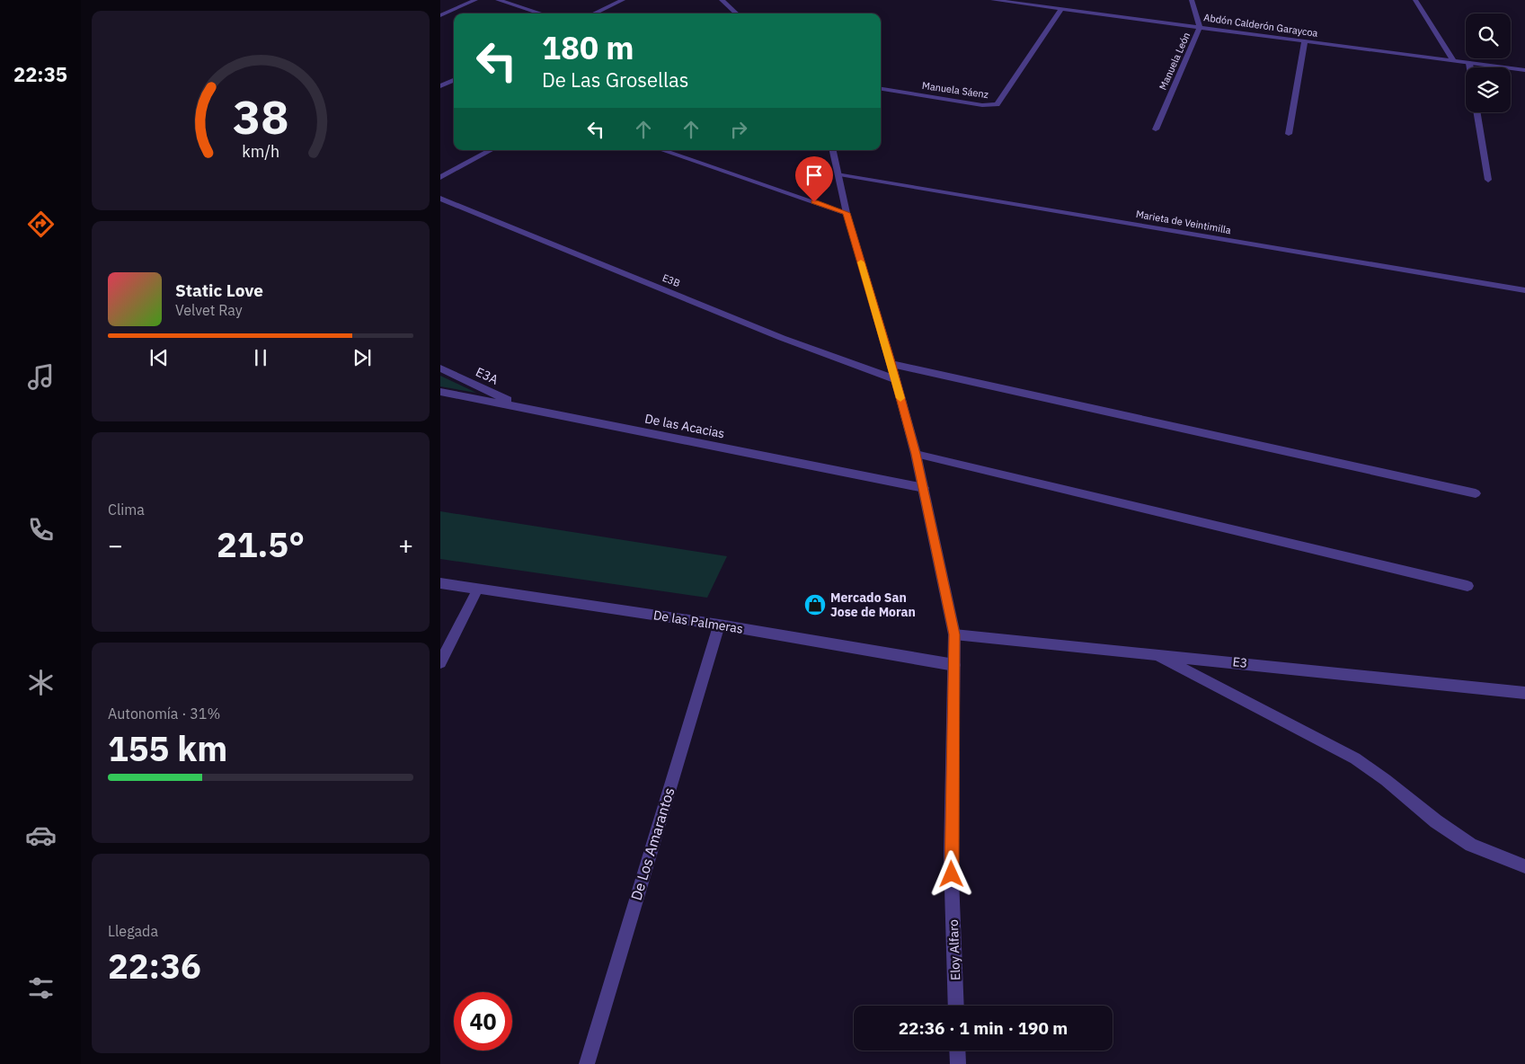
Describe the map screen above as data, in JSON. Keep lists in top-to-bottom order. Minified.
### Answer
{"streets":{"street":["Abdón Calderón Garaycoa","Manuela León","Manuela Sáenz","Marieta de Veintimilla","E3B","E3A","De las Acacias","De las Palmeras","E3","De Los Amarantos","Eloy Alfaro"]},"crossings":[["Abdón Calderón Garaycoa","Manuela León"],["Abdón Calderón Garaycoa","Manuela Sáenz"],["Marieta de Veintimilla","Eloy Alfaro"],["E3B","Eloy Alfaro"],["E3A","De las Acacias"],["De las Acacias","Eloy Alfaro"],["De las Palmeras","De Los Amarantos"],["De las Palmeras","Eloy Alfaro"],["E3","Eloy Alfaro"]],"places":{"shop":["Mercado San Jose de Moran"]},"page":{"tabs":"22:35","turn":["180 m","De Las Grosellas"],"song":["Static Love","Velvet Ray"],"tile":["Clima",["Autonomía · 31%","155 km"],["Llegada","22:36"]],"heat":["−","21.5°","+"],"limit":"40","trip":"22:36 · 1 min · 190 m","gauge":["38","km/h"]}}
